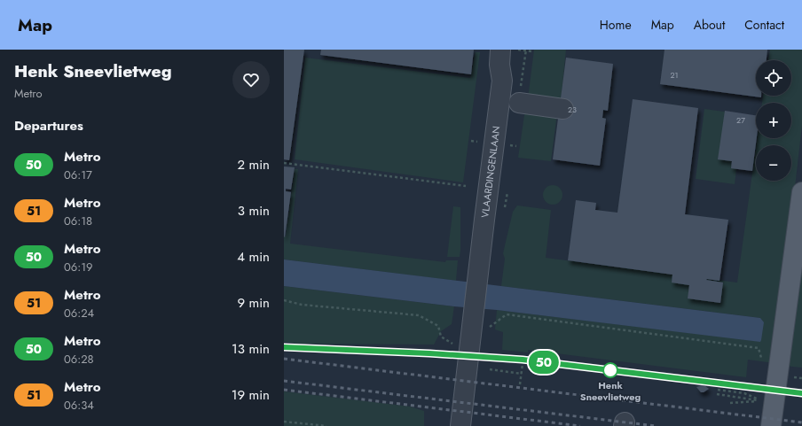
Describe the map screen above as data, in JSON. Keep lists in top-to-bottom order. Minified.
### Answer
{"streets":{"street":["VLAARDINGENLAAN"]},"places":["Henk Sneevlietweg"],"lines":["metro line 50"],"house_numbers":["21","23","27"],"page":{"header":"Map","nav":["Home","Map","About","Contact"],"heading":[["Henk Sneevlietweg","Metro"],"Departures"],"on_map":"50","map_buttons":["+","−"],"list":[{"mark":"50","name":"Metro","note":"06:17","value":"2 min"},{"mark":"51","name":"Metro","note":"06:18","value":"3 min"},{"mark":"50","name":"Metro","note":"06:19","value":"4 min"},{"mark":"51","name":"Metro","note":"06:24","value":"9 min"},{"mark":"50","name":"Metro","note":"06:28","value":"13 min"},{"mark":"51","name":"Metro","note":"06:34","value":"19 min"}]}}
